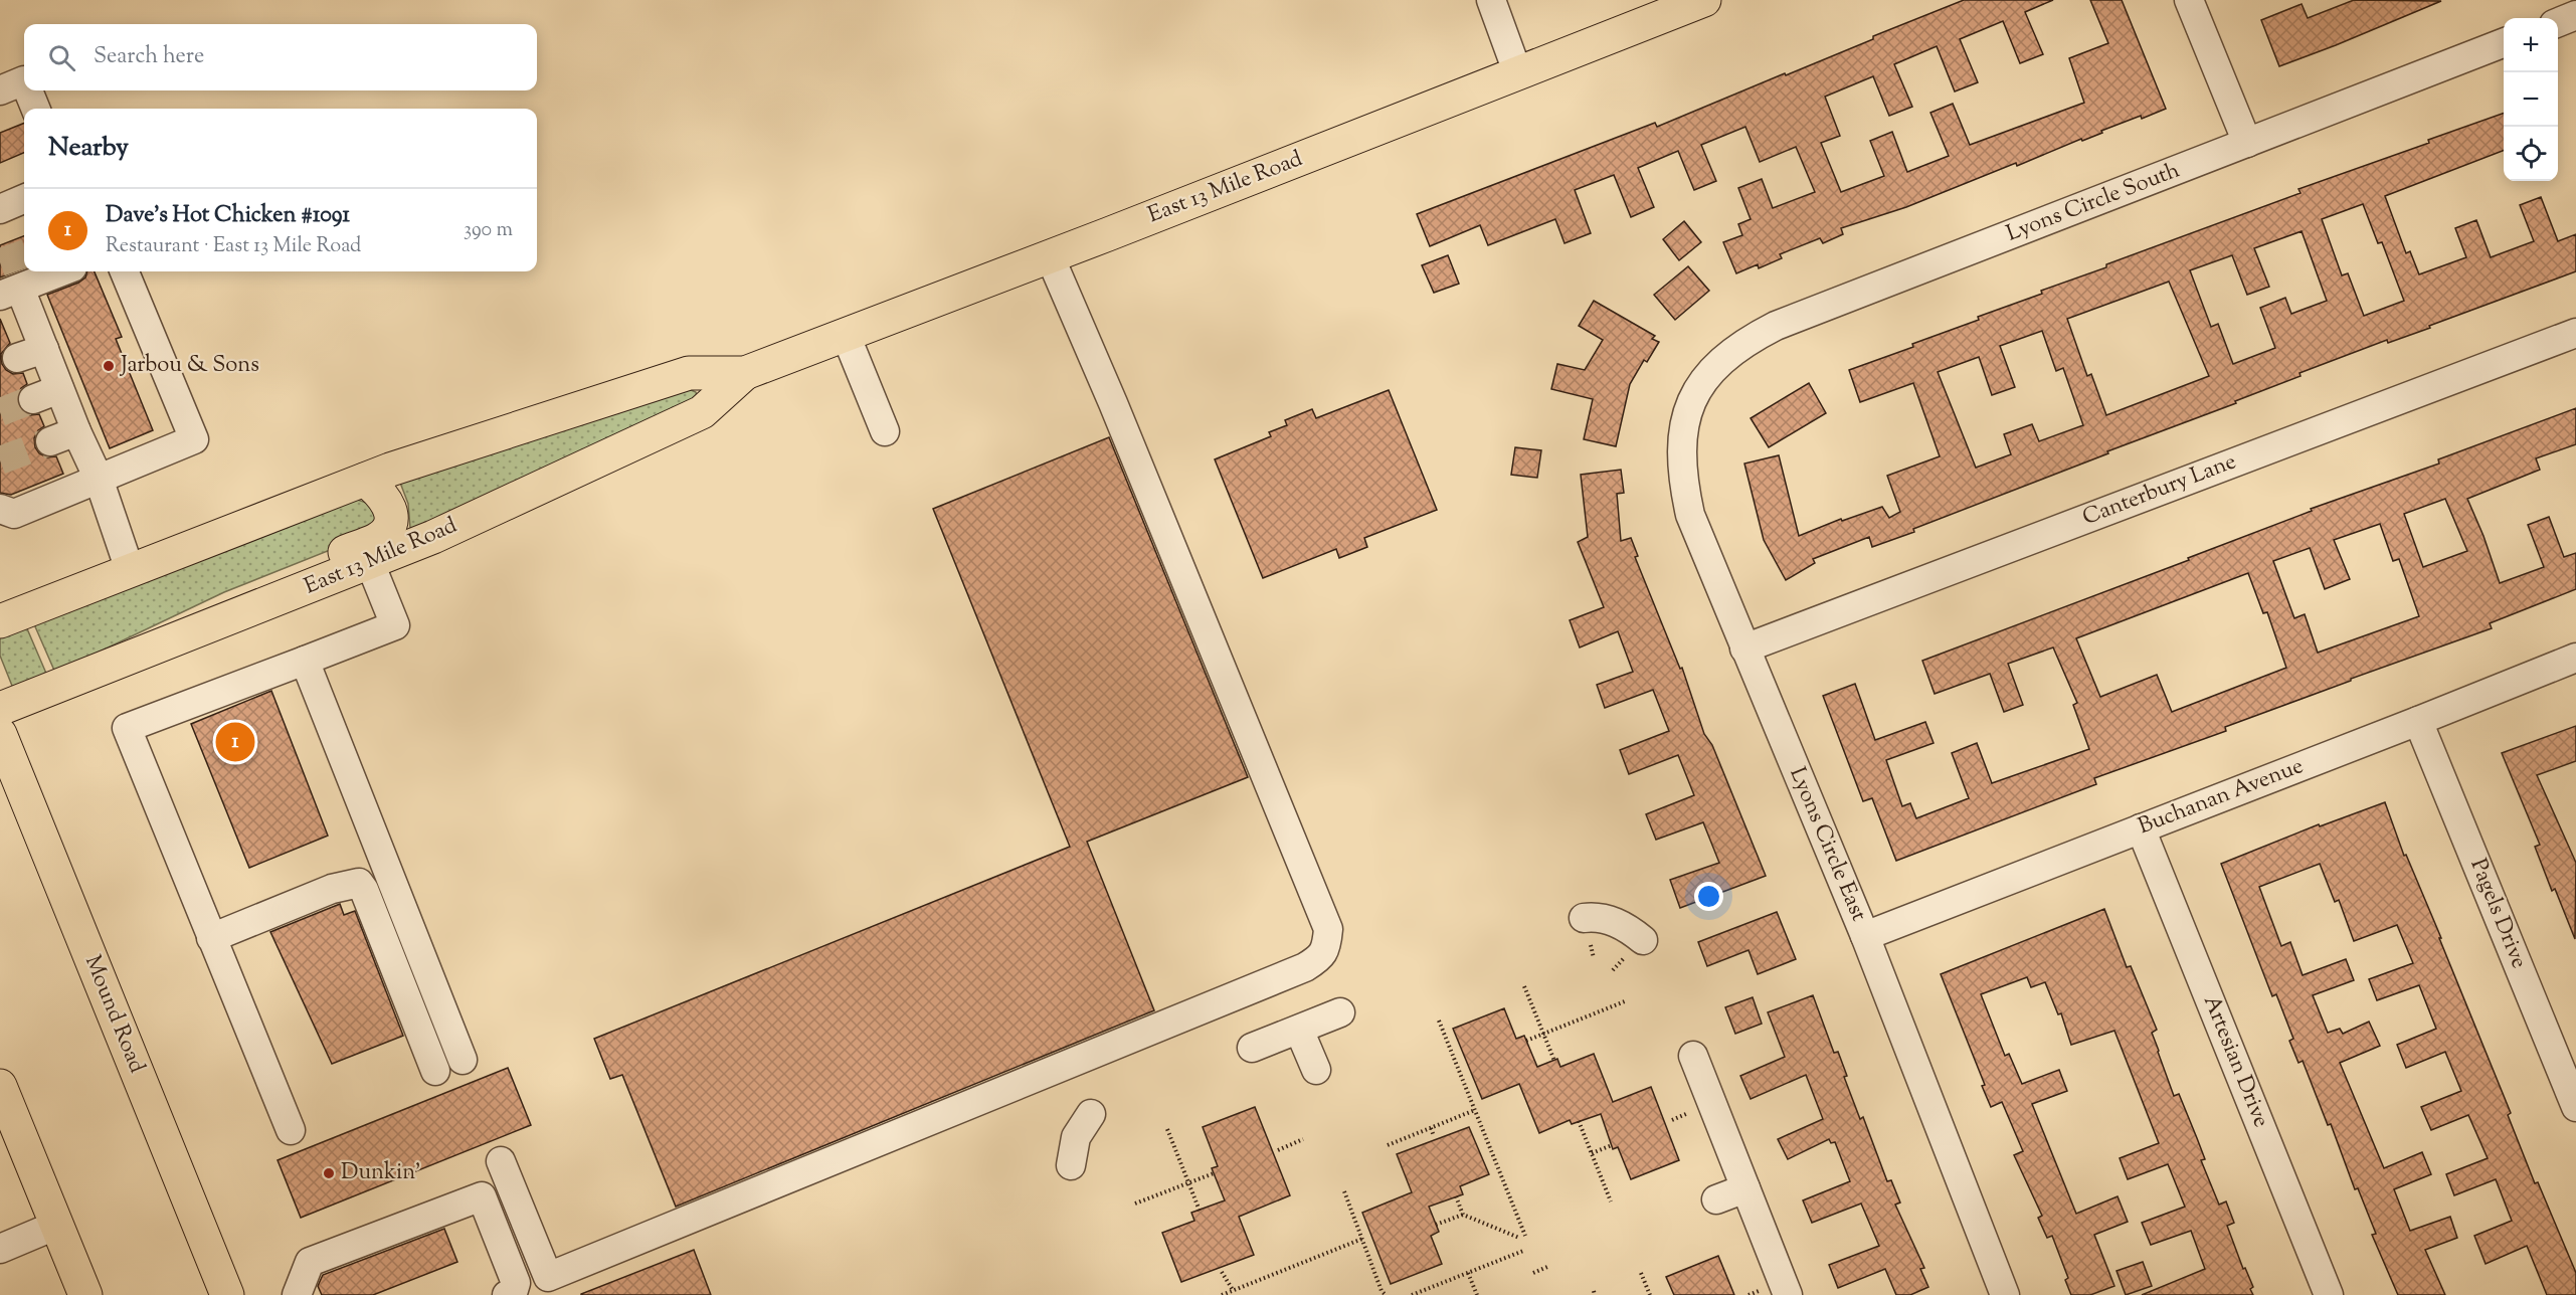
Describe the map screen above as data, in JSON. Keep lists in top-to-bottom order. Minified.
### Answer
{"streets":{"main road":["East 13 Mile Road","Mound Road"],"street":["Lyons Circle South","Canterbury Lane","Buchanan Avenue","Lyons Circle East","Pagels Drive","Artesian Drive"]},"crossings":[["Lyons Circle South","Lyons Circle East"],["Canterbury Lane","Lyons Circle East"],["Buchanan Avenue","Lyons Circle East"],["Buchanan Avenue","Pagels Drive"],["Buchanan Avenue","Artesian Drive"]],"places":["Jarbou & Sons","Dunkin'"],"page":{"map_buttons":["+","−"],"search":"Search here","heading":"Nearby","list":[{"mark":"1","name":"Dave's Hot Chicken #1091","note":"Restaurant · East 13 Mile Road","value":"390 m"}],"pins":"1"}}
